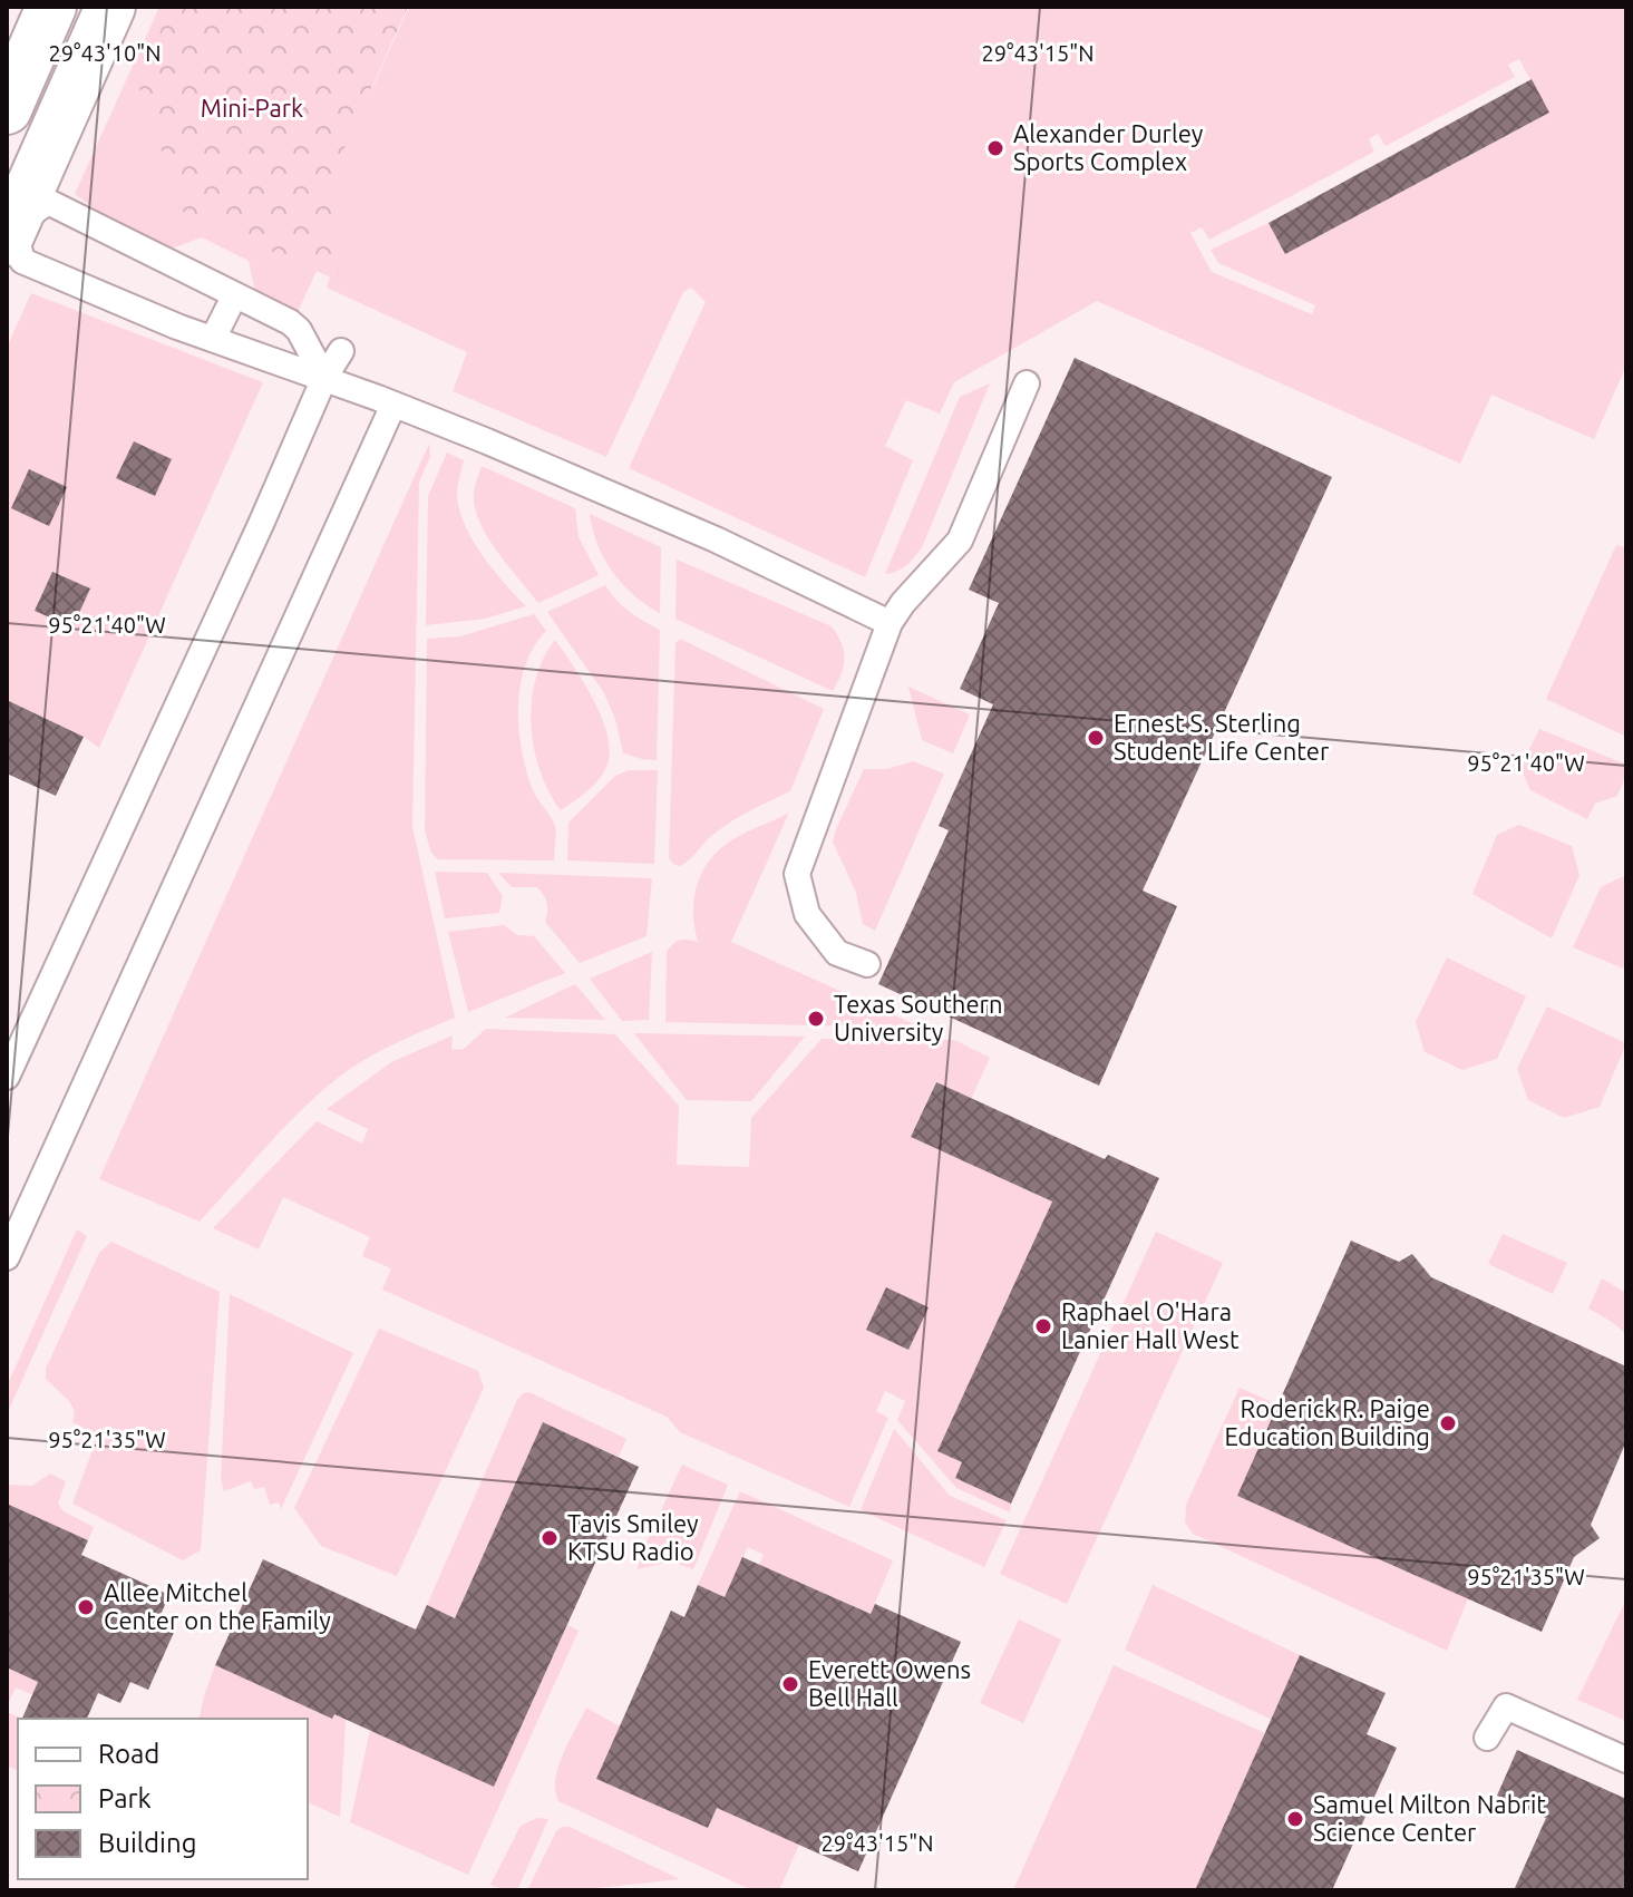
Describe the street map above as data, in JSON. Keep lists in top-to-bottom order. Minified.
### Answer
{"parks":["Mini-Park"],"places":["Alexander Durley Sports Complex","Ernest S. Sterling Student Life Center","Texas Southern University","Raphael O'Hara Lanier Hall West","Roderick R. Paige Education Building","Tavis Smiley KTSU Radio","Allee Mitchel Center on the Family","Everett Owens Bell Hall","Samuel Milton Nabrit Science Center"],"legend":["Road","Park","Building"],"coordinates":["29°43'10\"N","29°43'15\"N","95°21'40\"W","95°21'35\"W"]}
